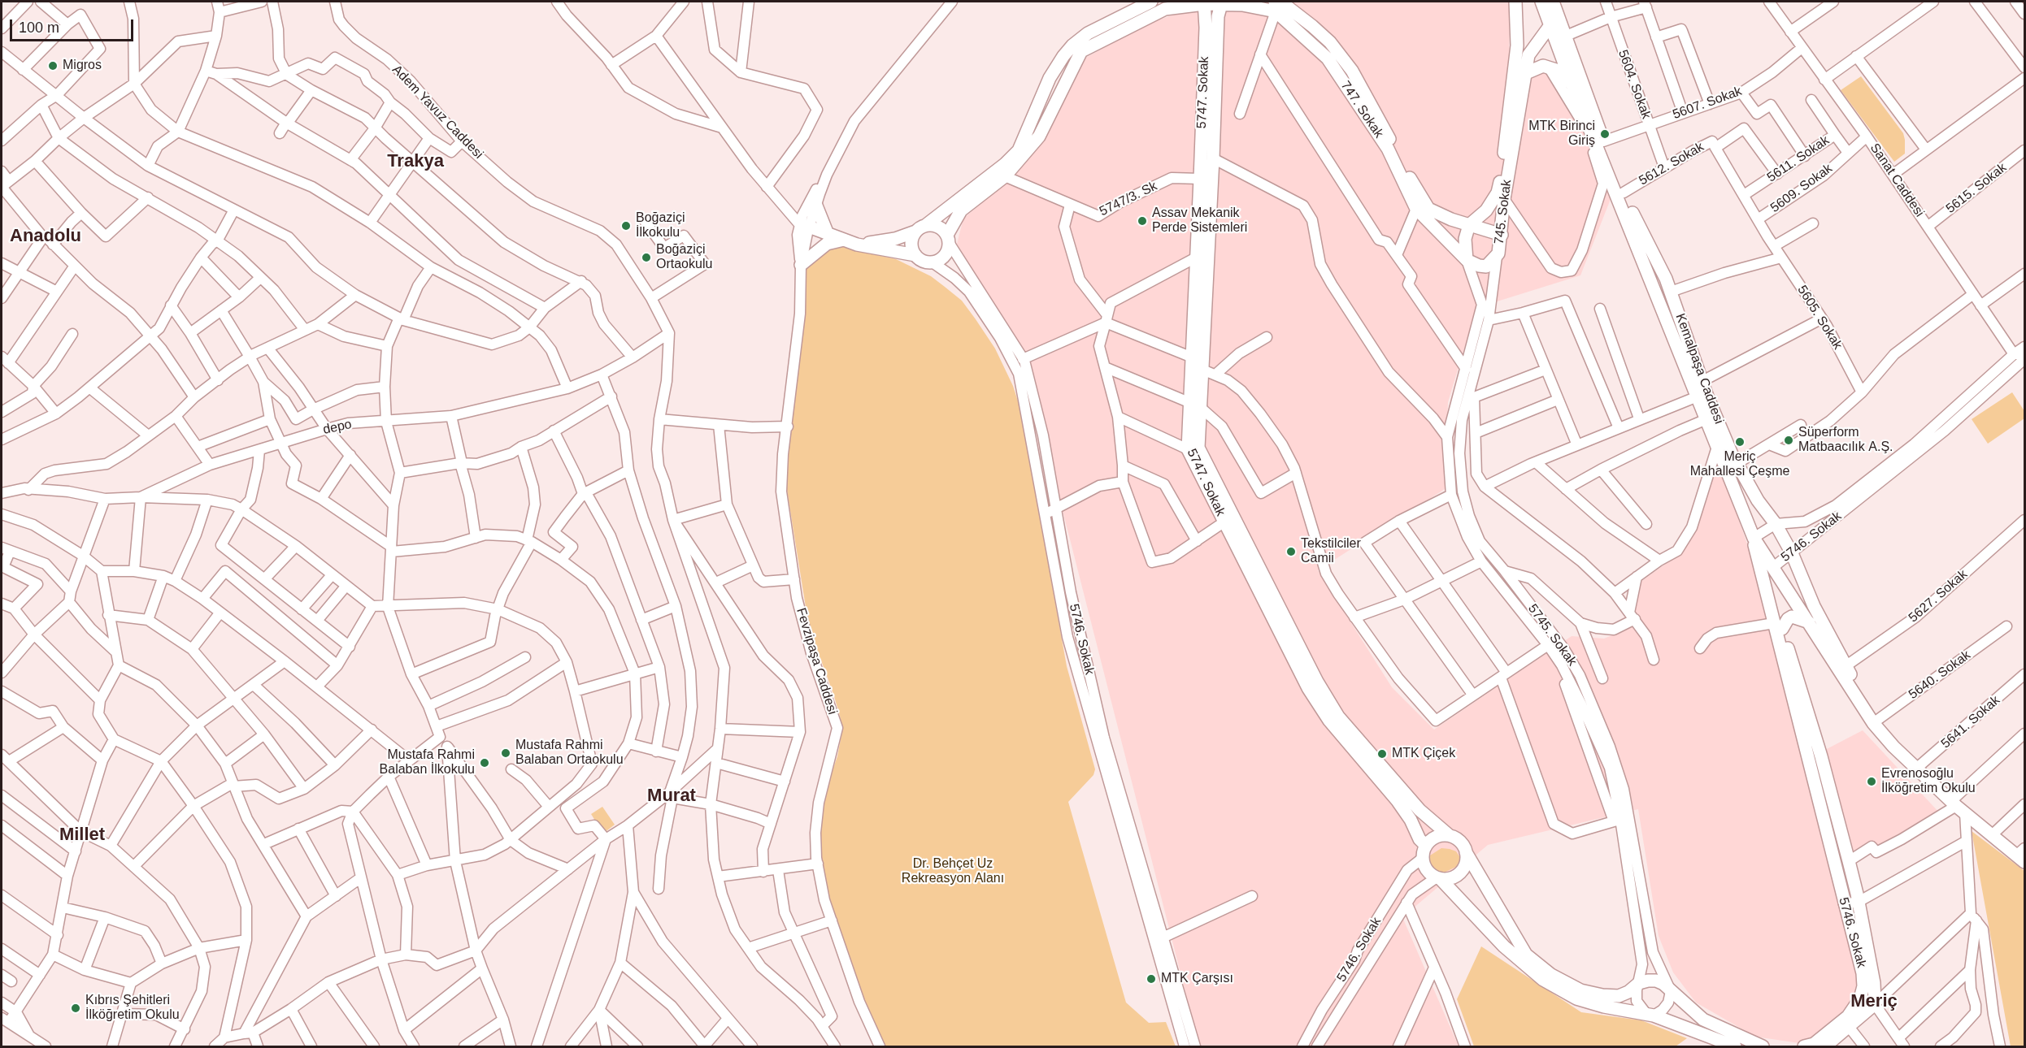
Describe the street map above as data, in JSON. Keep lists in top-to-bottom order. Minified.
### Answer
{"streets":{"main road":["5747. Sokak","747. Sokak","745. Sokak","Kemalpaşa Caddesi","5746. Sokak"],"street":["5604. Sokak","5607. Sokak","Adem Yavuz Caddesi","5611. Sokak","5612. Sokak","Sanat Caddesi","5609. Sokak","5615. Sokak","5747/3. Sk","5605. Sokak","depo","5627. Sokak","5745. Sokak","Fevzipaşa Caddesi","5640. Sokak","5641. Sokak"]},"crossings":[["5604. Sokak","5607. Sokak"],["5604. Sokak","5612. Sokak"],["5747. Sokak","747. Sokak"],["5747. Sokak","5747/3. Sk"],["5747. Sokak","5746. Sokak"],["5607. Sokak","Sanat Caddesi"],["5607. Sokak","Kemalpaşa Caddesi"],["747. Sokak","5747/3. Sk"],["747. Sokak","745. Sokak"],["747. Sokak","5746. Sokak"],["747. Sokak","5745. Sokak"],["Adem Yavuz Caddesi","depo"],["5611. Sokak","5612. Sokak"],["5611. Sokak","5609. Sokak"],["5611. Sokak","5605. Sokak"],["5612. Sokak","5605. Sokak"],["5612. Sokak","Kemalpaşa Caddesi"],["Sanat Caddesi","5609. Sokak"],["Sanat Caddesi","5615. Sokak"],["5609. Sokak","5605. Sokak"],["745. Sokak","Kemalpaşa Caddesi"],["745. Sokak","5745. Sokak"],["Kemalpaşa Caddesi","5746. Sokak"],["Kemalpaşa Caddesi","5627. Sokak"],["Kemalpaşa Caddesi","5640. Sokak"],["Kemalpaşa Caddesi","5641. Sokak"]],"districts":["Trakya","Anadolu","Murat","Millet","Meriç"],"parks":["Dr. Behçet Uz Rekreasyon Alanı"],"places":["Migros","MTK Birinci Giriş","Assav Mekanik Perde Sistemleri","Boğaziçi İlkokulu","Boğaziçi Ortaokulu","Süperform Matbaacılık A.Ş.","Meriç Mahallesi Çeşme","Tekstilciler Camii","Mustafa Rahmi Balaban Ortaokulu","MTK Çiçek","Mustafa Rahmi Balaban İlkokulu","Evrenosoğlu İlköğretim Okulu","MTK Çarşısı","Kıbrıs Şehitleri İlköğretim Okulu"],"scale_bar":"100 m"}
